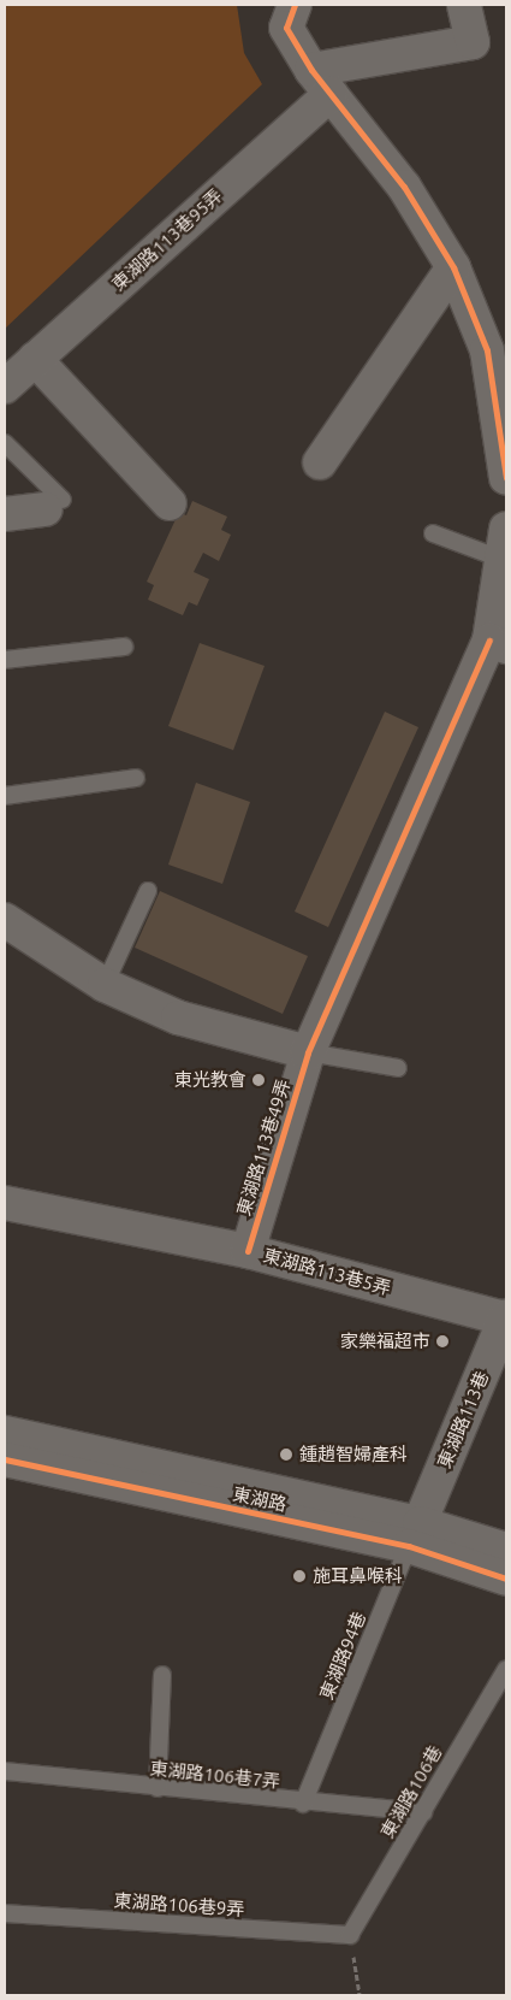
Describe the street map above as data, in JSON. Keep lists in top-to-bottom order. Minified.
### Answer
{"streets":{"street":["東湖路113巷95弄","東湖路113巷49弄","東湖路113巷5弄","東湖路113巷","東湖路"],"lane":["東湖路94巷","東湖路106巷7弄","東湖路106巷","東湖路106巷9弄"]},"crossings":[["東湖路113巷49弄","東湖路113巷5弄"],["東湖路113巷5弄","東湖路113巷"],["東湖路113巷","東湖路"],["東湖路113巷","東湖路94巷"],["東湖路","東湖路94巷"],["東湖路94巷","東湖路106巷7弄"],["東湖路106巷7弄","東湖路106巷"],["東湖路106巷","東湖路106巷9弄"]],"places":["東光教會","家樂福超市","鍾趙智婦產科","施耳鼻喉科"]}
